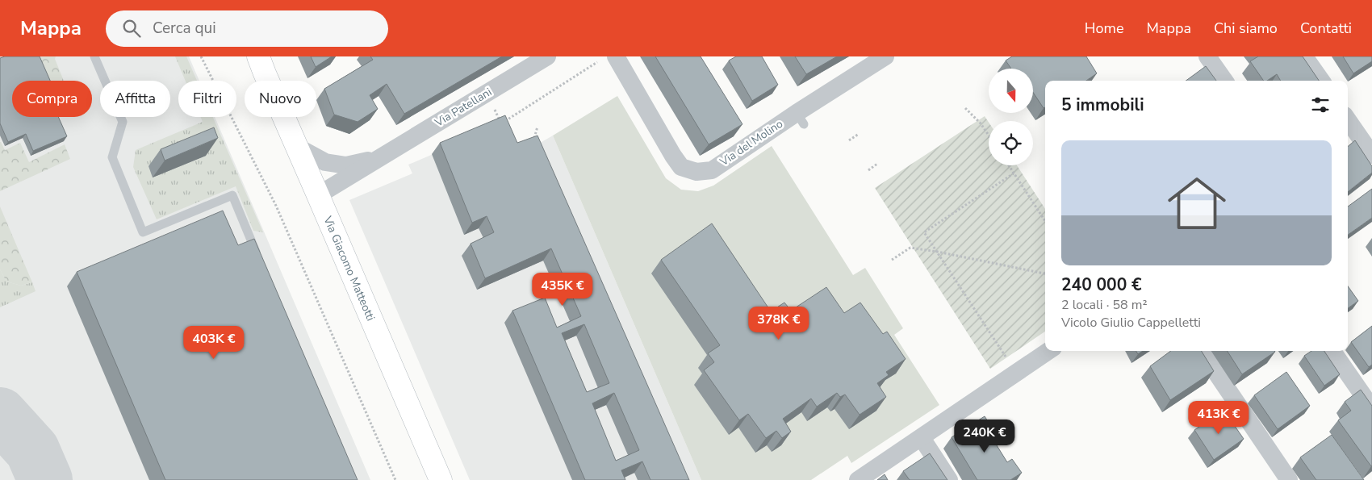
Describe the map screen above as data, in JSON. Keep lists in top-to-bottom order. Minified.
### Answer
{"streets":{"street":["Via Patellani","Via del Molino","Via Giacomo Matteotti"]},"crossings":[["Via Patellani","Via Giacomo Matteotti"]],"north":"bottom","page":{"header":"Mappa","search":"Cerca qui","nav":["Home","Mappa","Chi siamo","Contatti"],"chip":["Compra","Affitta","Filtri","Nuovo"],"heading":"5 immobili","list":[{"name":"240 000 €","note":"2 locali · 58 m² · Vicolo Giulio Cappelletti"}],"price":["435K €","378K €","403K €","413K €","240K €"]}}
